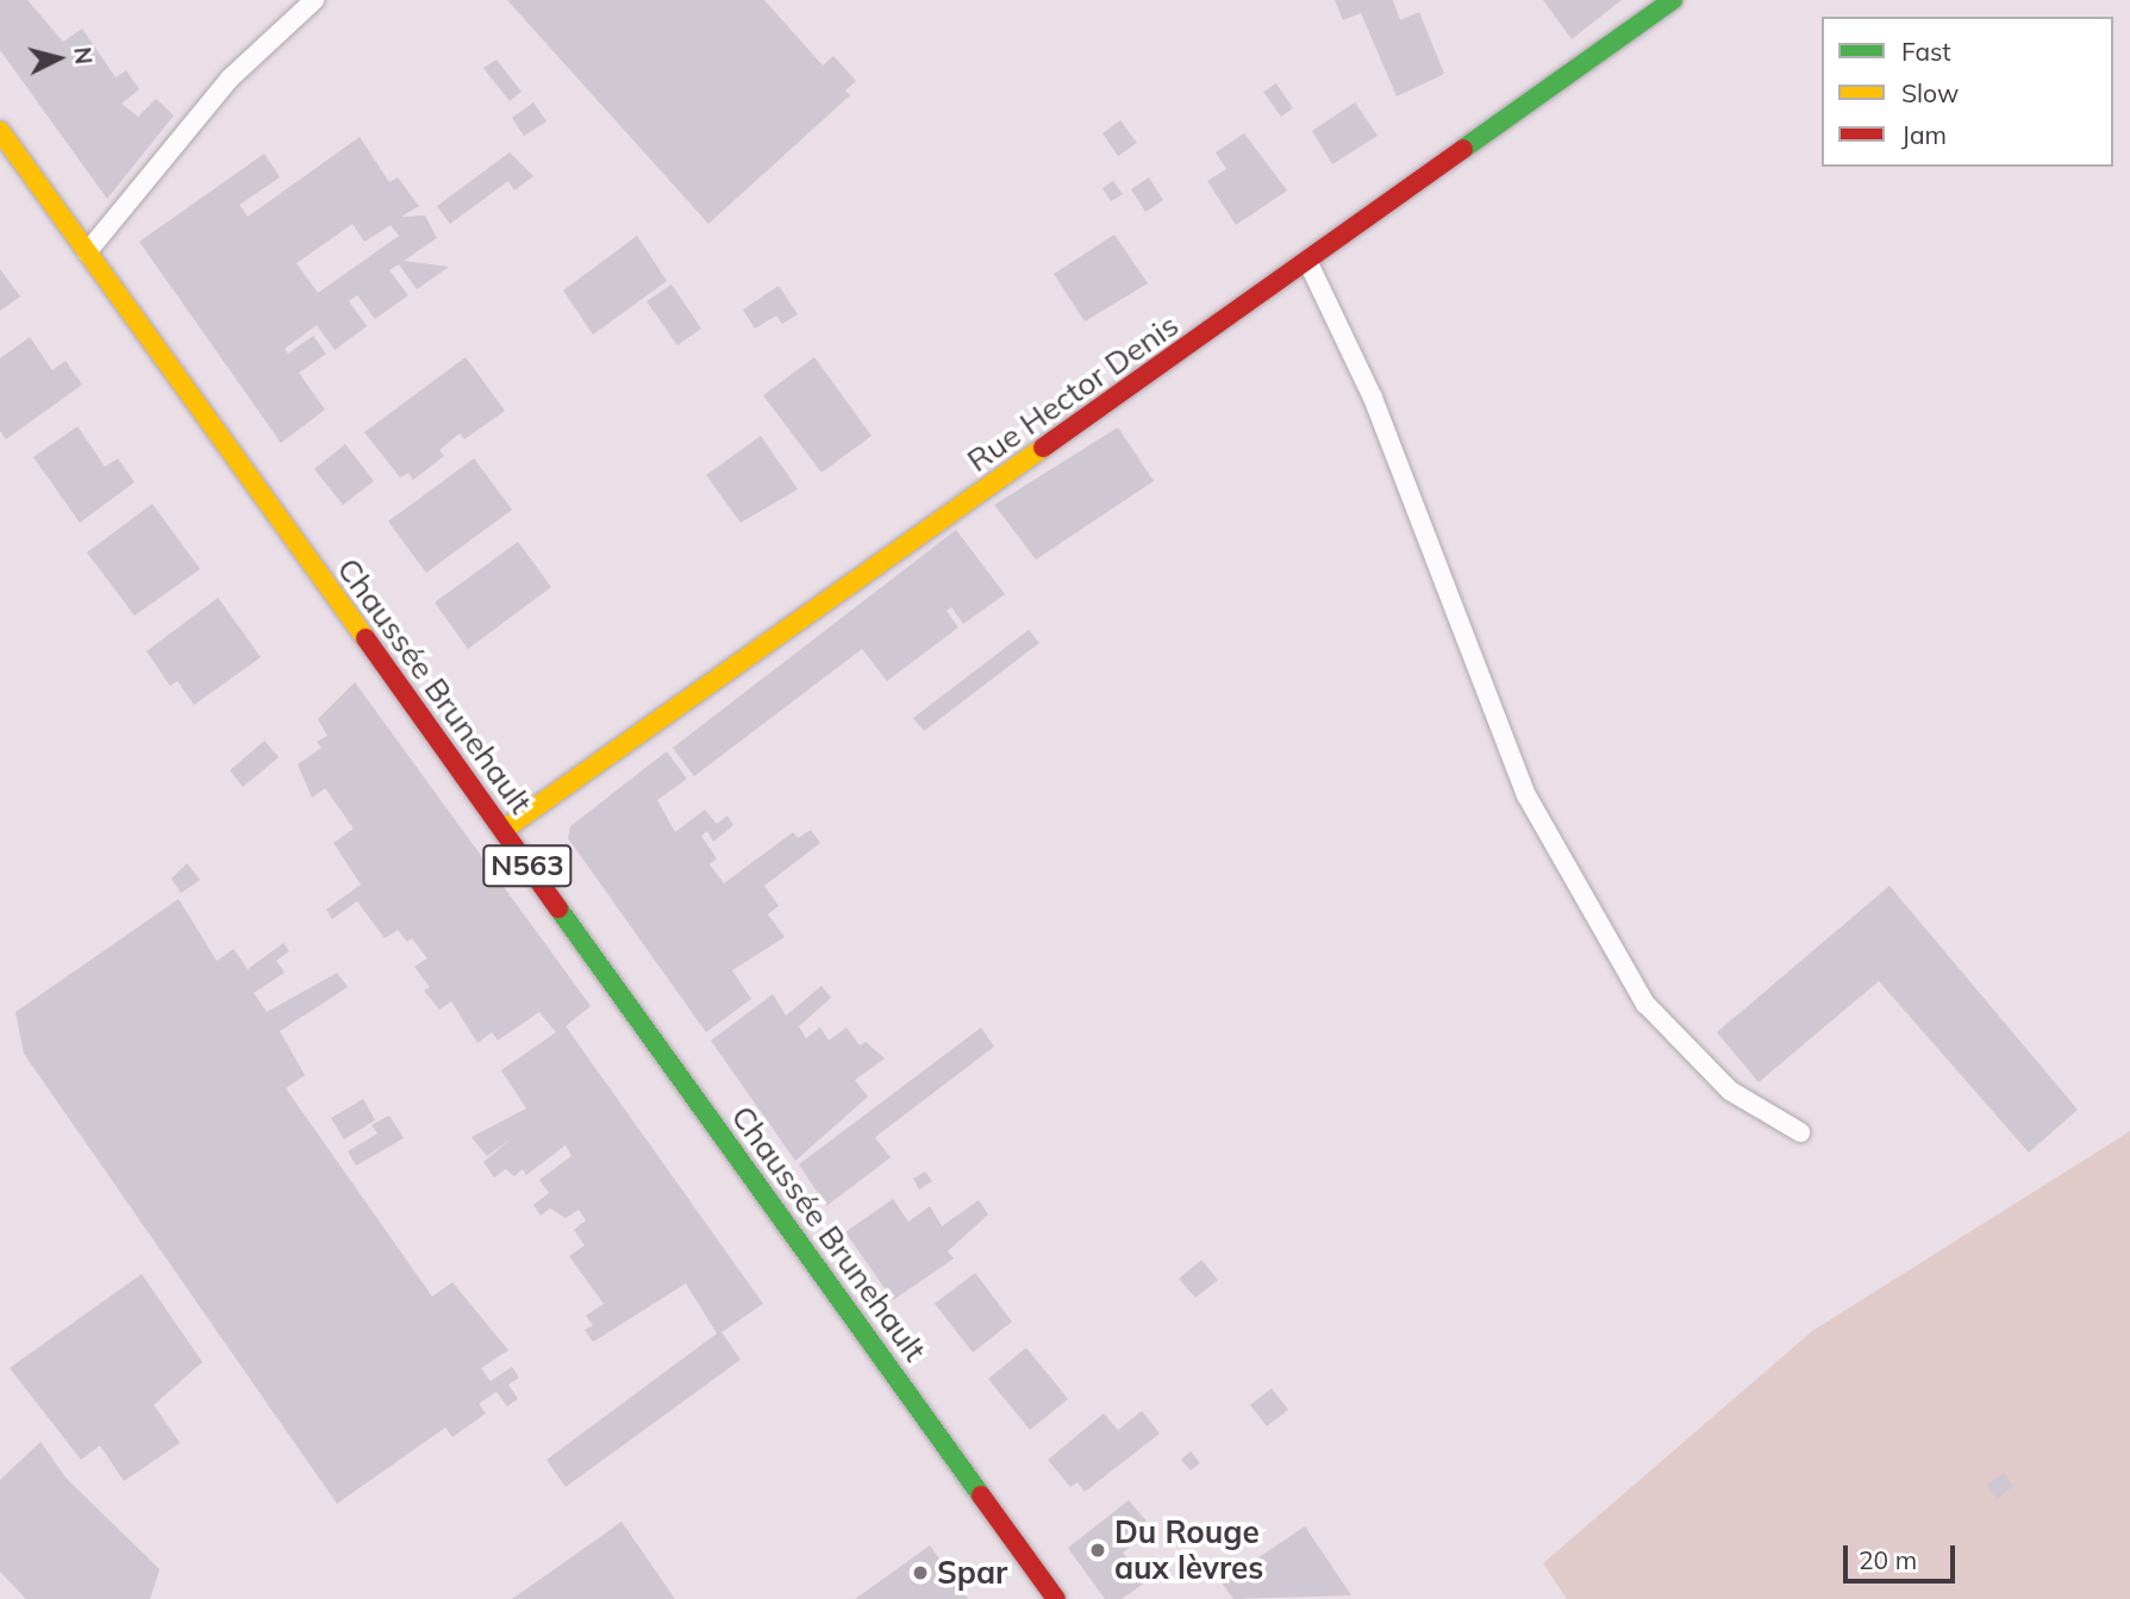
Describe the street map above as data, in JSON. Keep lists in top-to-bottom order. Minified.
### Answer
{"streets":{"main road":["Rue Hector Denis","Chaussée Brunehault","N563"]},"crossings":[["Rue Hector Denis","Chaussée Brunehault"]],"places":["Du Rouge aux lèvres","Spar"],"legend":["Fast","Slow","Jam"],"scale_bar":"20 m","north":"right"}
